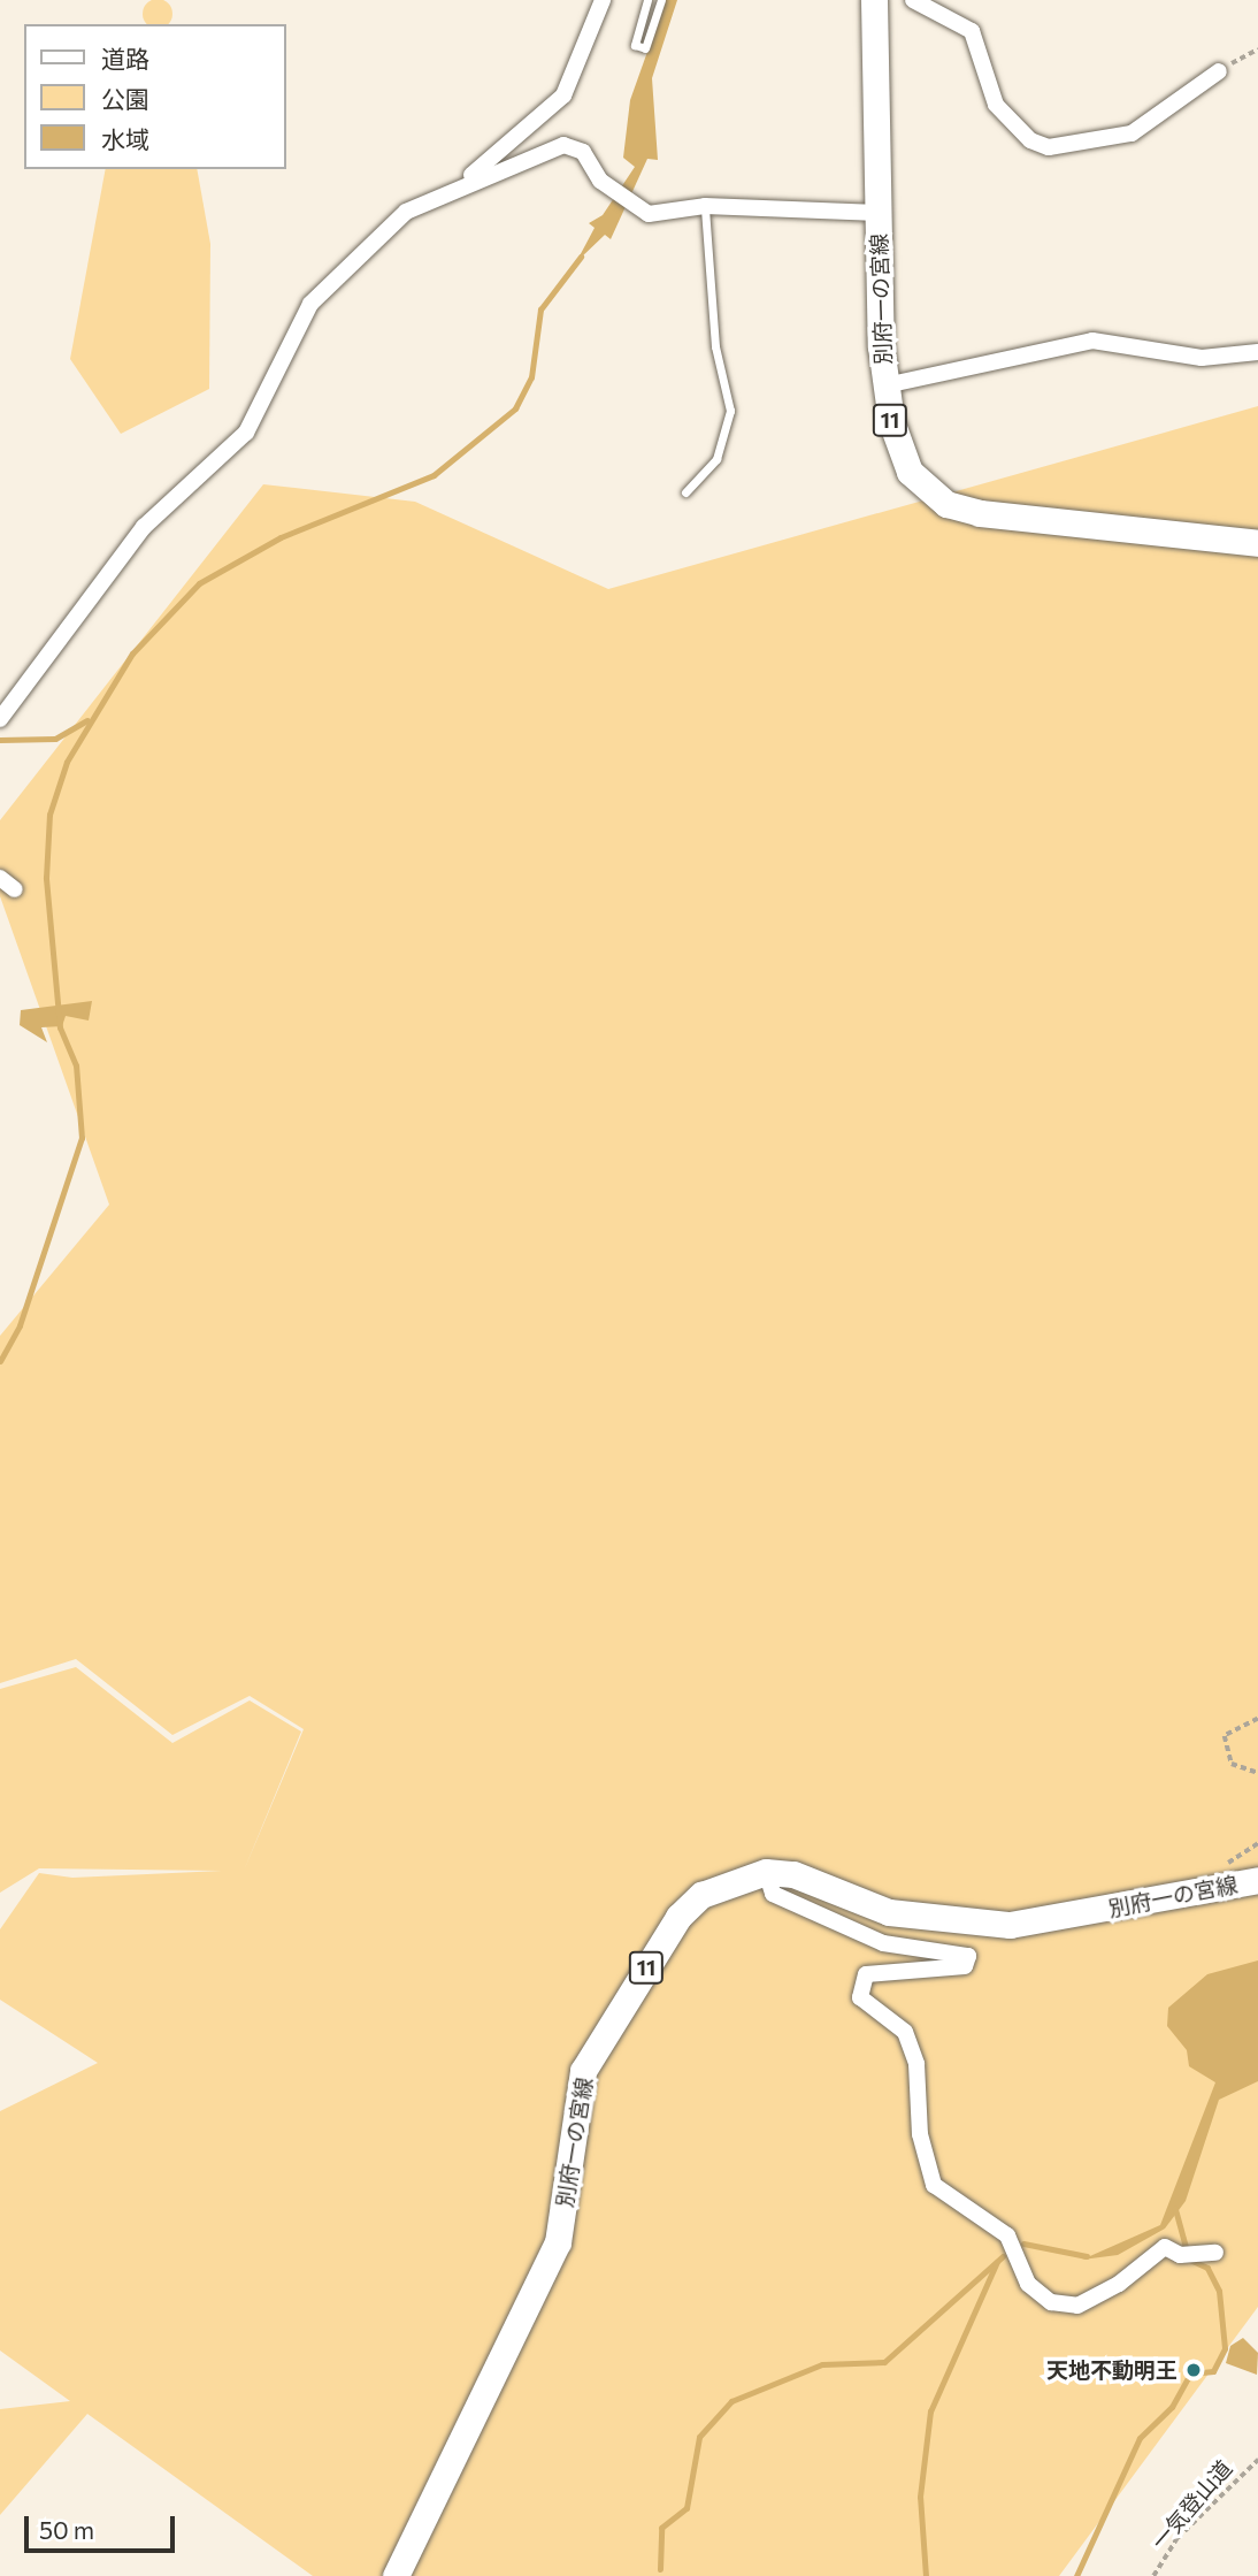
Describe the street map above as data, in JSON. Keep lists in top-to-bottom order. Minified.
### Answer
{"streets":{"main road":["別府一の宮線","11"],"path":["一気登山道"]},"places":["天地不動明王"],"legend":["道路","公園","水域"],"scale_bar":"50 m"}
